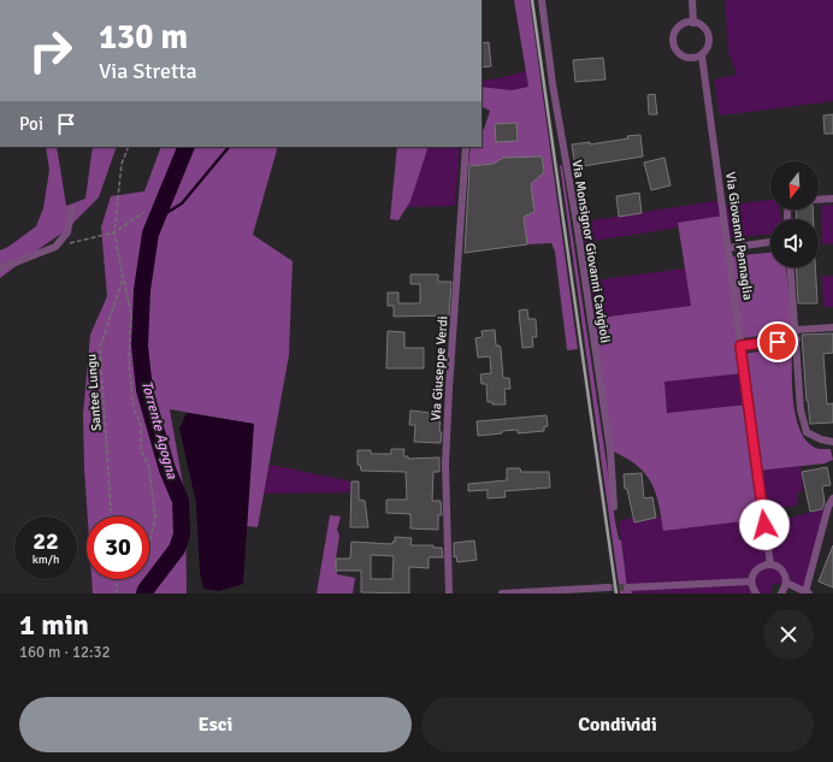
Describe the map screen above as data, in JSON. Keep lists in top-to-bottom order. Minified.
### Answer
{"streets":{"street":["Via Giovanni Pennaglia","Via Monsignor Giovanni Cavigioli","Via Giuseppe Verdi"],"path":["Santee Lungu"]},"water":["Torrente Agogna"],"north":"bottom","page":{"turn":["130 m","Via Stretta"],"then":"Poi","speed":"22 km/h","limit":"30","heading":["1 min","160 m · 12:32"],"buttons":["Esci","Condividi"]}}
